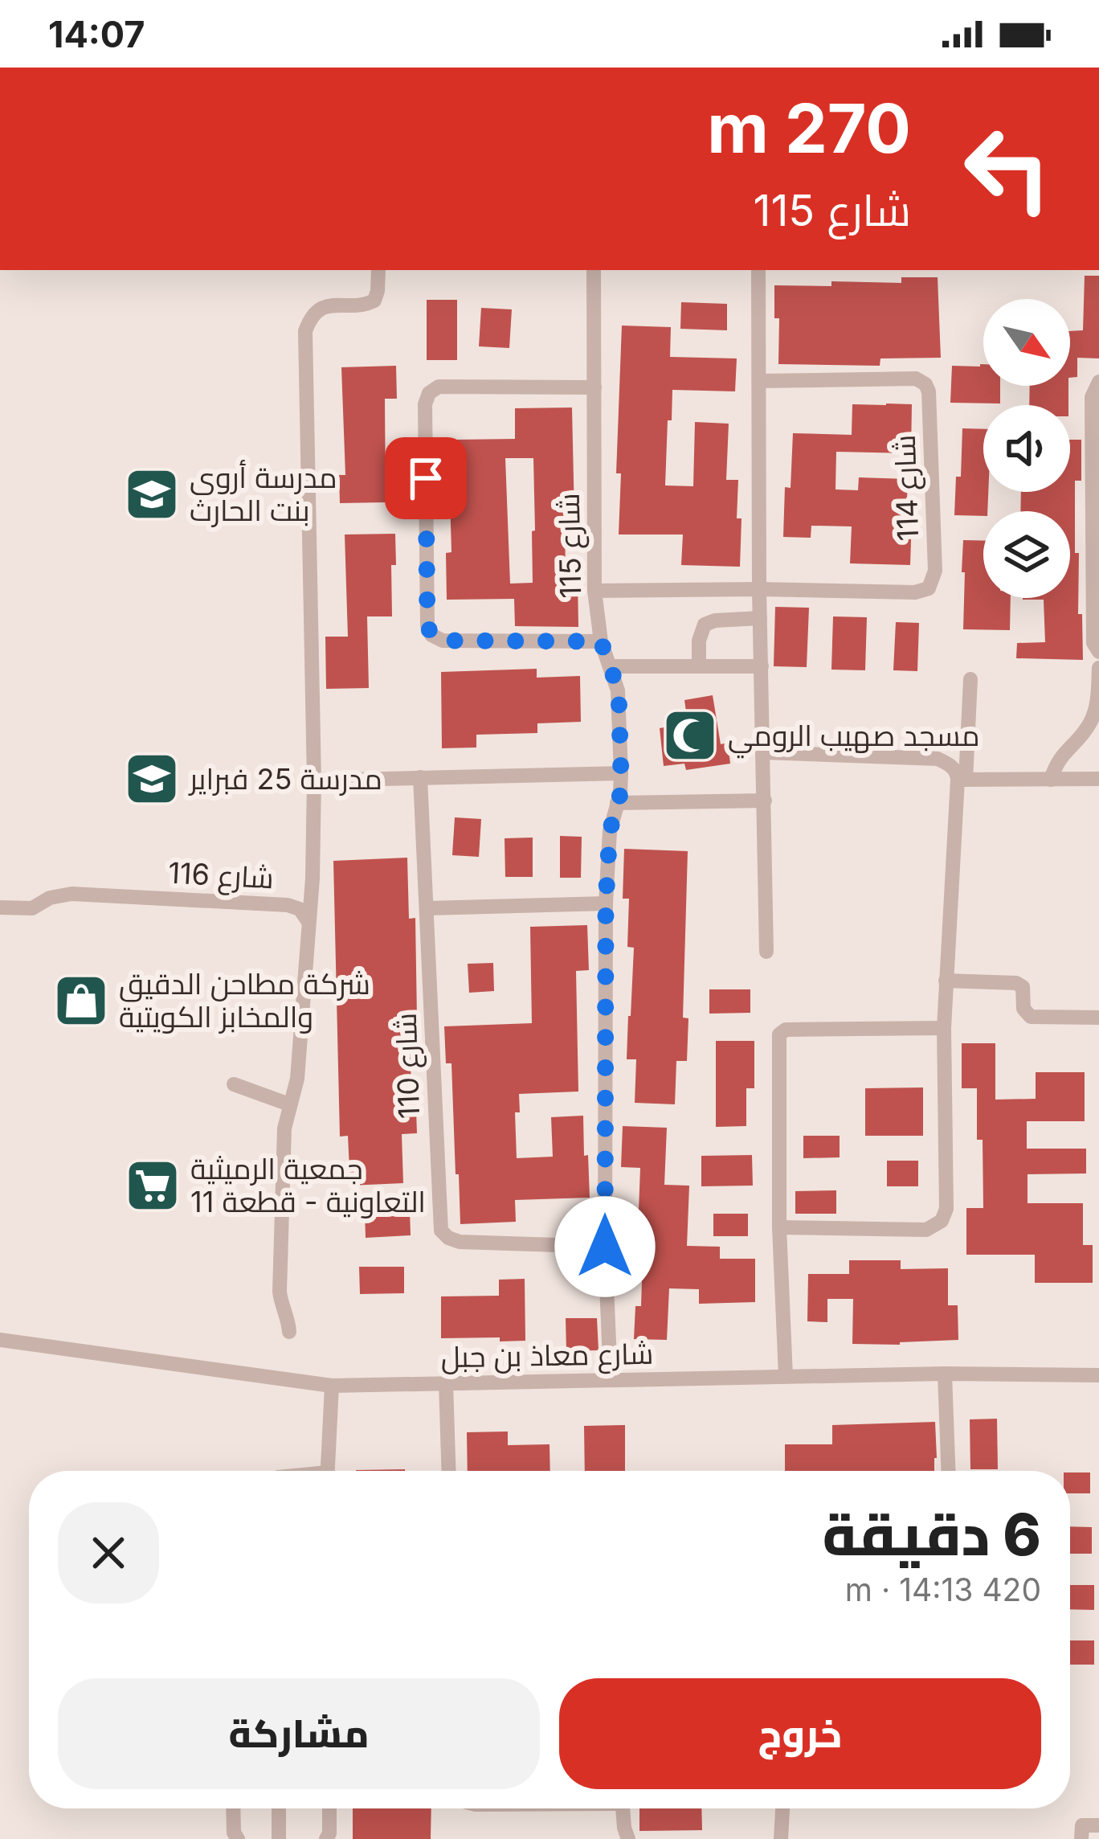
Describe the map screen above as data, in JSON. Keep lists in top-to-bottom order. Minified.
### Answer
{"streets":{"street":["شارع 114","شارع 115","شارع 116","شارع 110","شارع معاذ بن جبل"]},"crossings":[["شارع 114","شارع 115"]],"places":{"school or university":["مدرسة أروى بنت الحارث","مدرسة 25 فبراير"],"mosque":["مسجد صهيب الرومي"],"shop":["شركة مطاحن الدقيق والمخابز الكويتية"],"supermarket":["جمعية الرميثية التعاونية - قطعة 11"]},"north":"bottom right","page":{"status":"14:07","turn":["270 m","شارع 115"],"heading":["6 دقيقة","420 m · 14:13"],"buttons":["خروج","مشاركة"]}}
